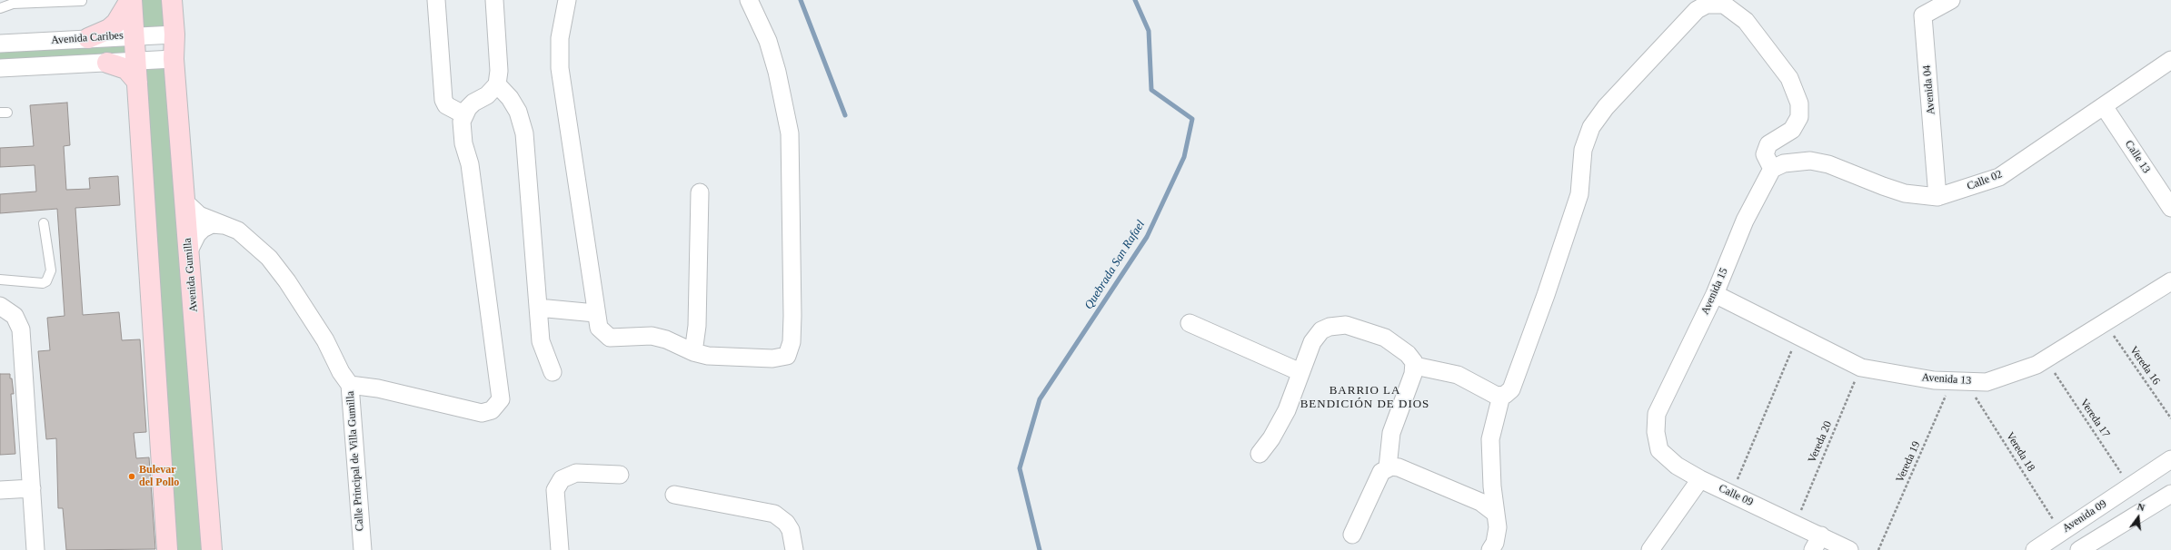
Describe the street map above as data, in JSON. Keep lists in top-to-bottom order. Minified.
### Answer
{"streets":{"main road":["Avenida Gumilla"],"street":["Avenida Caribes","Avenida 04","Calle 13","Calle 02","Avenida 15","Avenida 13","Calle Principal de Villa Gumilla","Calle 09","Avenida 09"],"path":["Vereda 16","Vereda 17","Vereda 20","Vereda 18","Vereda 19"]},"crossings":[["Avenida Caribes","Avenida Gumilla"],["Avenida 04","Calle 02"],["Calle 13","Calle 02"],["Calle 02","Avenida 15"],["Avenida Gumilla","Calle Principal de Villa Gumilla"],["Avenida 15","Avenida 13"],["Avenida 15","Calle 09"],["Vereda 16","Avenida 13"],["Avenida 13","Vereda 17"],["Avenida 13","Vereda 20"],["Avenida 13","Vereda 18"],["Avenida 13","Vereda 19"],["Vereda 17","Avenida 09"],["Vereda 20","Calle 09"],["Vereda 18","Vereda 19"],["Vereda 18","Avenida 09"]],"districts":["BARRIO LA BENDICIÓN DE DIOS"],"water":["Quebrada San Rafael"],"places":["Bulevar del Pollo"],"north":"top"}
